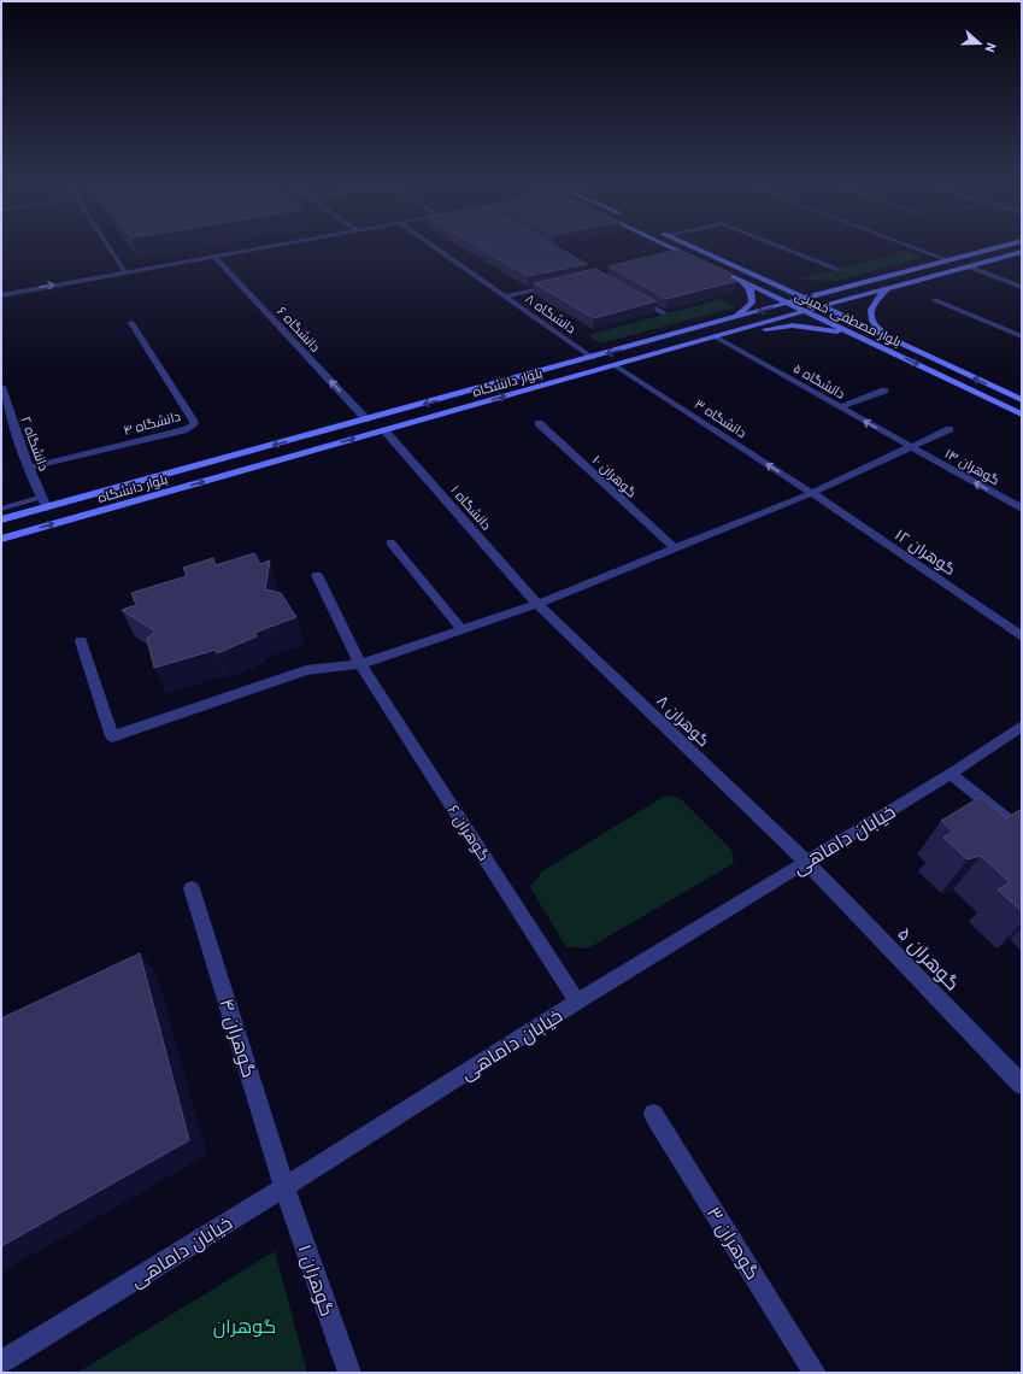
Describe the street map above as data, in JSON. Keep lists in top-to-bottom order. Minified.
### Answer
{"streets":{"main road":["بلوار مصطفی خمینی","بلوار دانشگاه"],"street":["دانشگاه ۸","دانشگاه ۶","دانشگاه ۵","دانشگاه ۳","دانشگاه ۴","دانشگاه ۲","گوهران ۱۴","گوهران ۱۰","دانشگاه ۱","گوهران ۱۲","گوهران ۸","گوهران ۶","خیابان داماهی","گوهران ۵","گوهران ۴","گوهران ۳","گوهران ۱"]},"crossings":[["دانشگاه ۸","بلوار دانشگاه"],["بلوار مصطفی خمینی","بلوار دانشگاه"],["دانشگاه ۶","بلوار دانشگاه"],["دانشگاه ۵","بلوار دانشگاه"],["دانشگاه ۵","گوهران ۱۴"],["بلوار دانشگاه","دانشگاه ۳"],["بلوار دانشگاه","دانشگاه ۲"],["بلوار دانشگاه","دانشگاه ۱"],["دانشگاه ۳","گوهران ۱۲"],["دانشگاه ۴","دانشگاه ۲"],["دانشگاه ۱","گوهران ۸"],["گوهران ۸","خیابان داماهی"],["گوهران ۸","گوهران ۵"],["گوهران ۶","خیابان داماهی"],["خیابان داماهی","گوهران ۵"],["خیابان داماهی","گوهران ۴"],["خیابان داماهی","گوهران ۱"],["گوهران ۴","گوهران ۱"]],"one_way":["دانشگاه ۶","دانشگاه ۵","دانشگاه ۳","گوهران ۱۴"],"parks":["گوهران"],"north":"right"}
